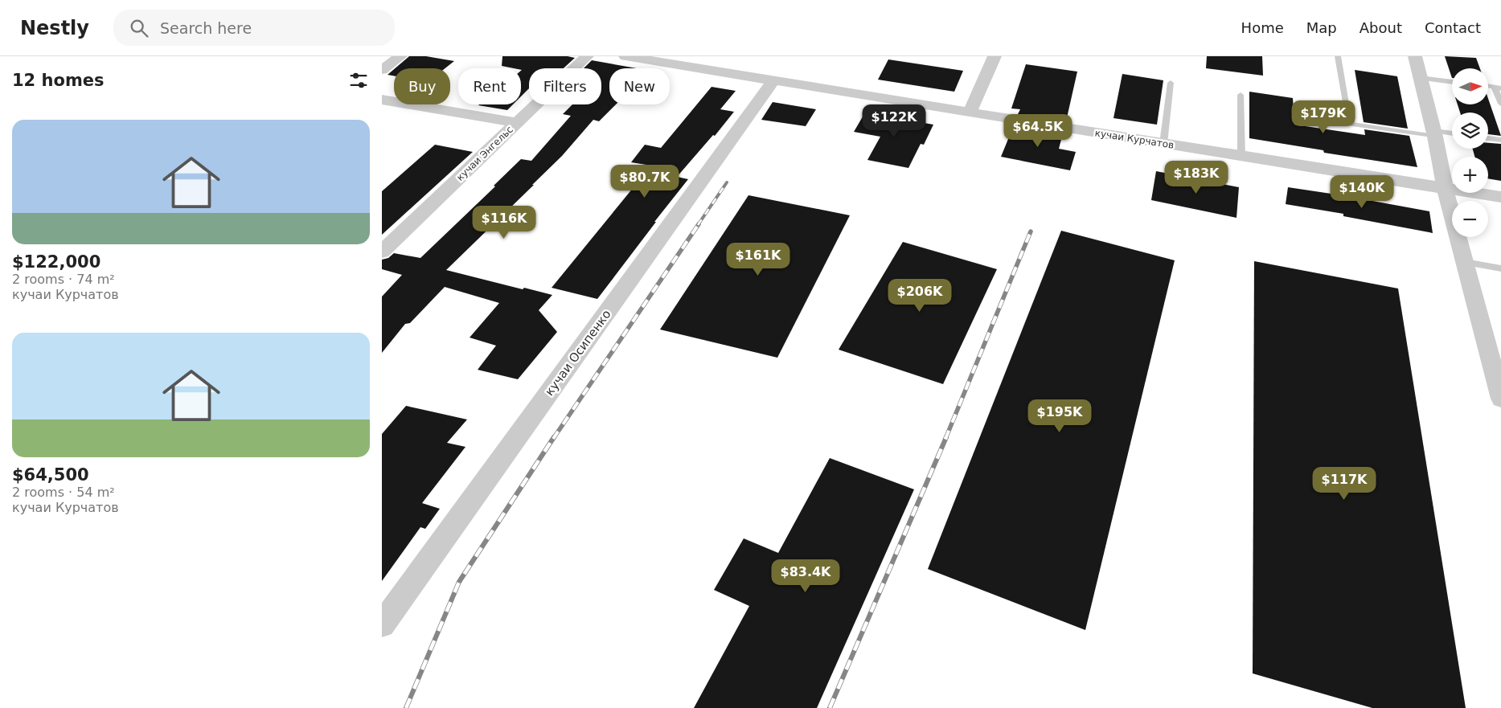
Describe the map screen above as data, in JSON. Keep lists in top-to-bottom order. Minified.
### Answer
{"streets":{"street":["кучаи Курчатов","кучаи Энгельс","кучаи Осипенко"]},"crossings":[["кучаи Курчатов","кучаи Осипенко"]],"north":"right","page":{"header":"Nestly","search":"Search here","nav":["Home","Map","About","Contact"],"heading":"12 homes","map_buttons":["+","−"],"chip":["Buy","Rent","Filters","New"],"price":["$179K","$122K","$64.5K","$183K","$80.7K","$140K","$116K","$161K","$206K","$195K","$117K","$83.4K"],"list":[{"name":"$122,000","note":"2 rooms · 74 m² · кучаи Курчатов"},{"name":"$64,500","note":"2 rooms · 54 m² · кучаи Курчатов"}]}}
